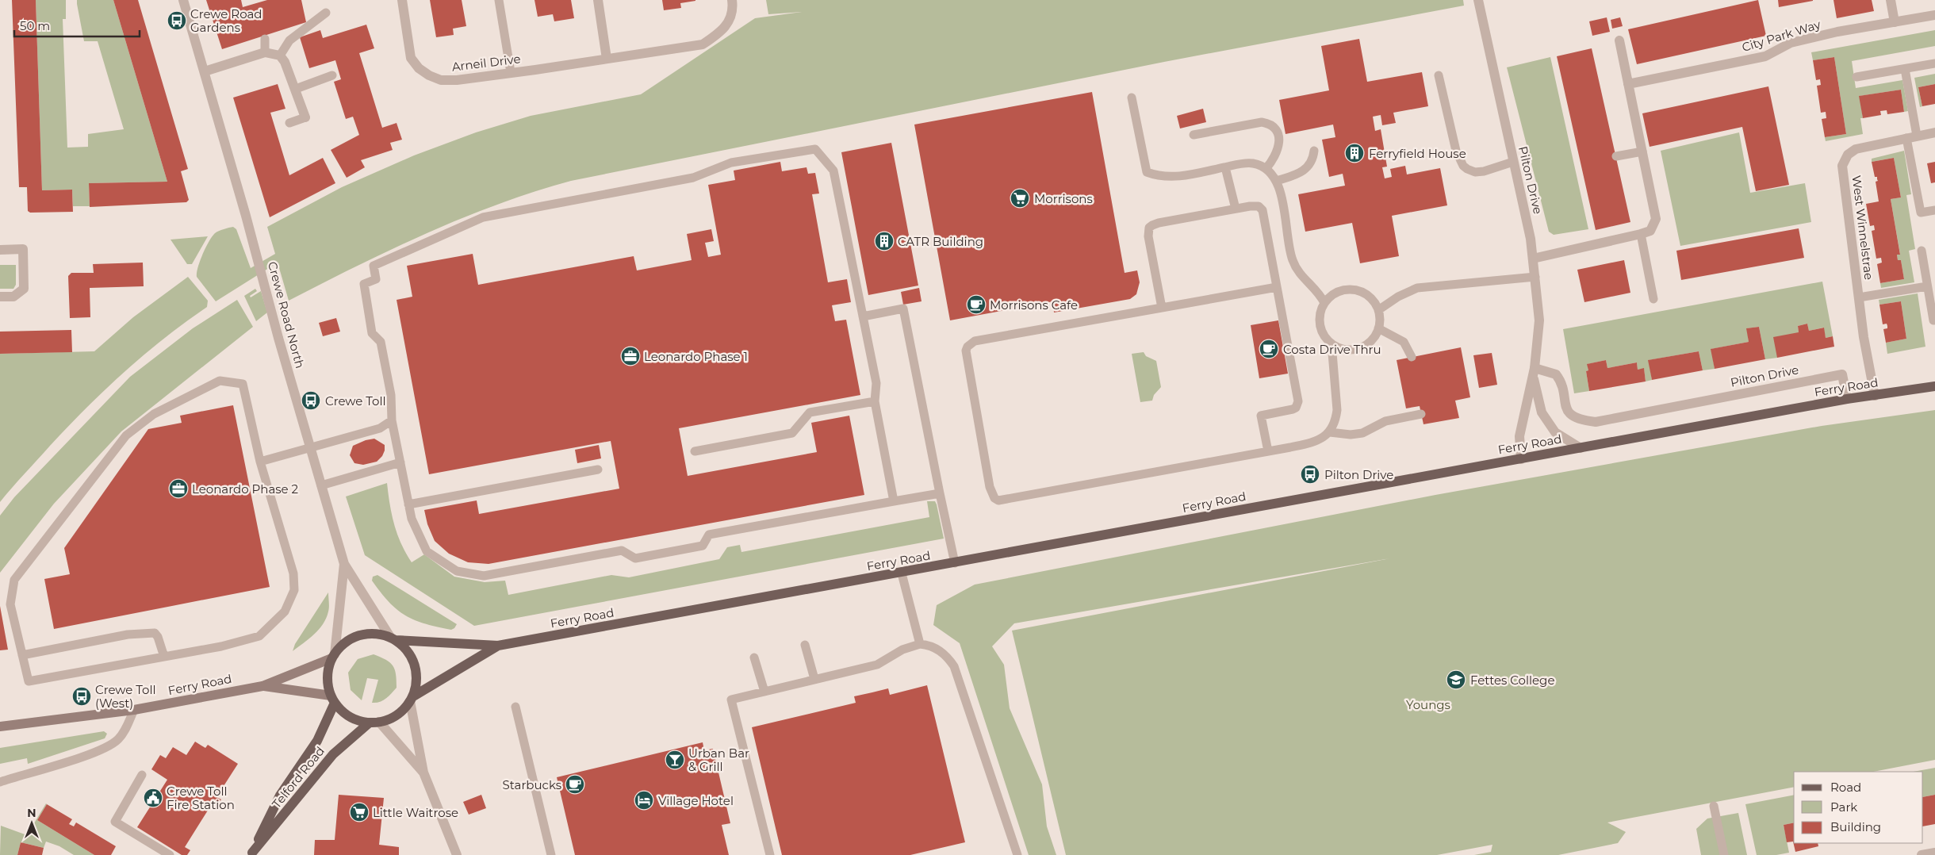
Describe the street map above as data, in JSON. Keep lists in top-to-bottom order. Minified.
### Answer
{"streets":{"main road":["Ferry Road","Telford Road"],"street":["City Park Way","Arneil Drive","Pilton Drive","West Winnelstrae","Crewe Road North"]},"crossings":[["Pilton Drive","Ferry Road"],["West Winnelstrae","Ferry Road"],["Crewe Road North","Ferry Road"],["Crewe Road North","Telford Road"],["Ferry Road","Telford Road"]],"parks":["Youngs"],"places":{"bus stop":["Crewe Road Gardens","Crewe Toll","Pilton Drive","Crewe Toll (West)"],"building":["Ferryfield House","CATR Building"],"supermarket":["Morrisons","Little Waitrose"],"cafe":["Morrisons Cafe","Costa Drive Thru","Starbucks"],"office":["Leonardo Phase 1","Leonardo Phase 2"],"school or university":["Fettes College"],"bar":["Urban Bar & Grill"],"public building":["Crewe Toll Fire Station"],"hotel":["Village Hotel"]},"legend":["Road","Park","Building"],"scale_bar":"50 m","north":"top"}
